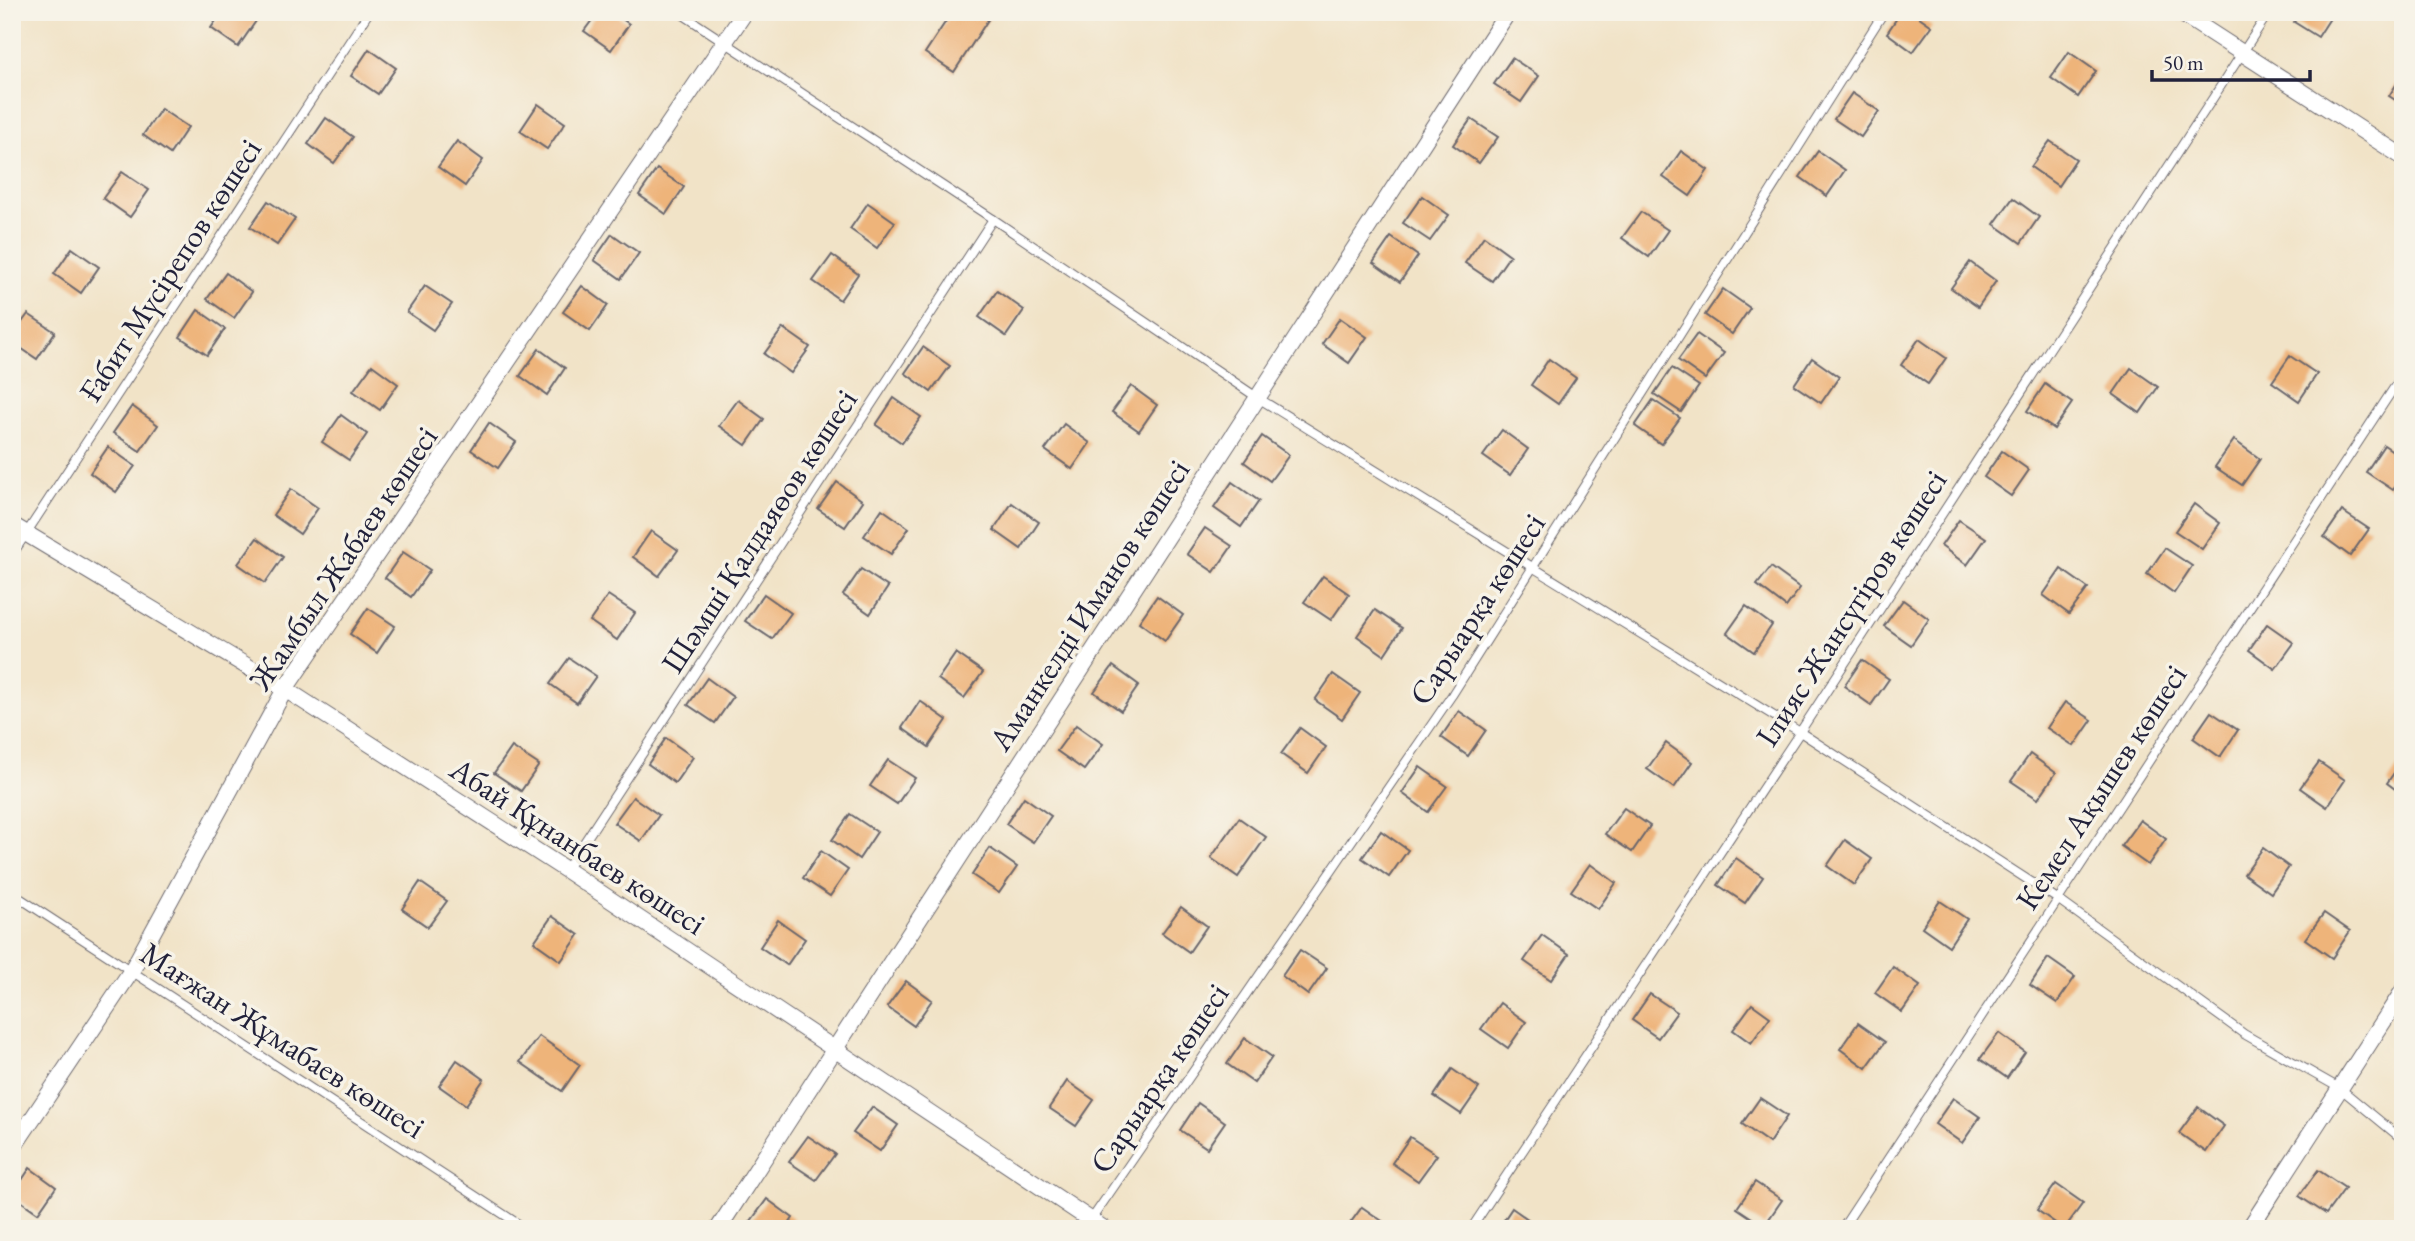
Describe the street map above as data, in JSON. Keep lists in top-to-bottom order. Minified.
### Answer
{"streets":{"street":["Жамбыл Жабаев көшесі","Аманкелді Иманов көшесі","Абай Құнанбаев көшесі"],"lane":["Ғабит Мүсірепов көшесі","Шәмші Қалдаяөов көшесі","Ілияс Жансүгіров көшесі","Сарыарқа көшесі","Кемел Ақышев көшесі","Мағжан Жұмабаев көшесі"]},"crossings":[["Ғабит Мүсірепов көшесі","Абай Құнанбаев көшесі"],["Шәмші Қалдаяөов көшесі","Абай Құнанбаев көшесі"],["Жамбыл Жабаев көшесі","Абай Құнанбаев көшесі"],["Жамбыл Жабаев көшесі","Мағжан Жұмабаев көшесі"],["Аманкелді Иманов көшесі","Абай Құнанбаев көшесі"],["Сарыарқа көшесі","Абай Құнанбаев көшесі"]],"scale_bar":"50 m"}
